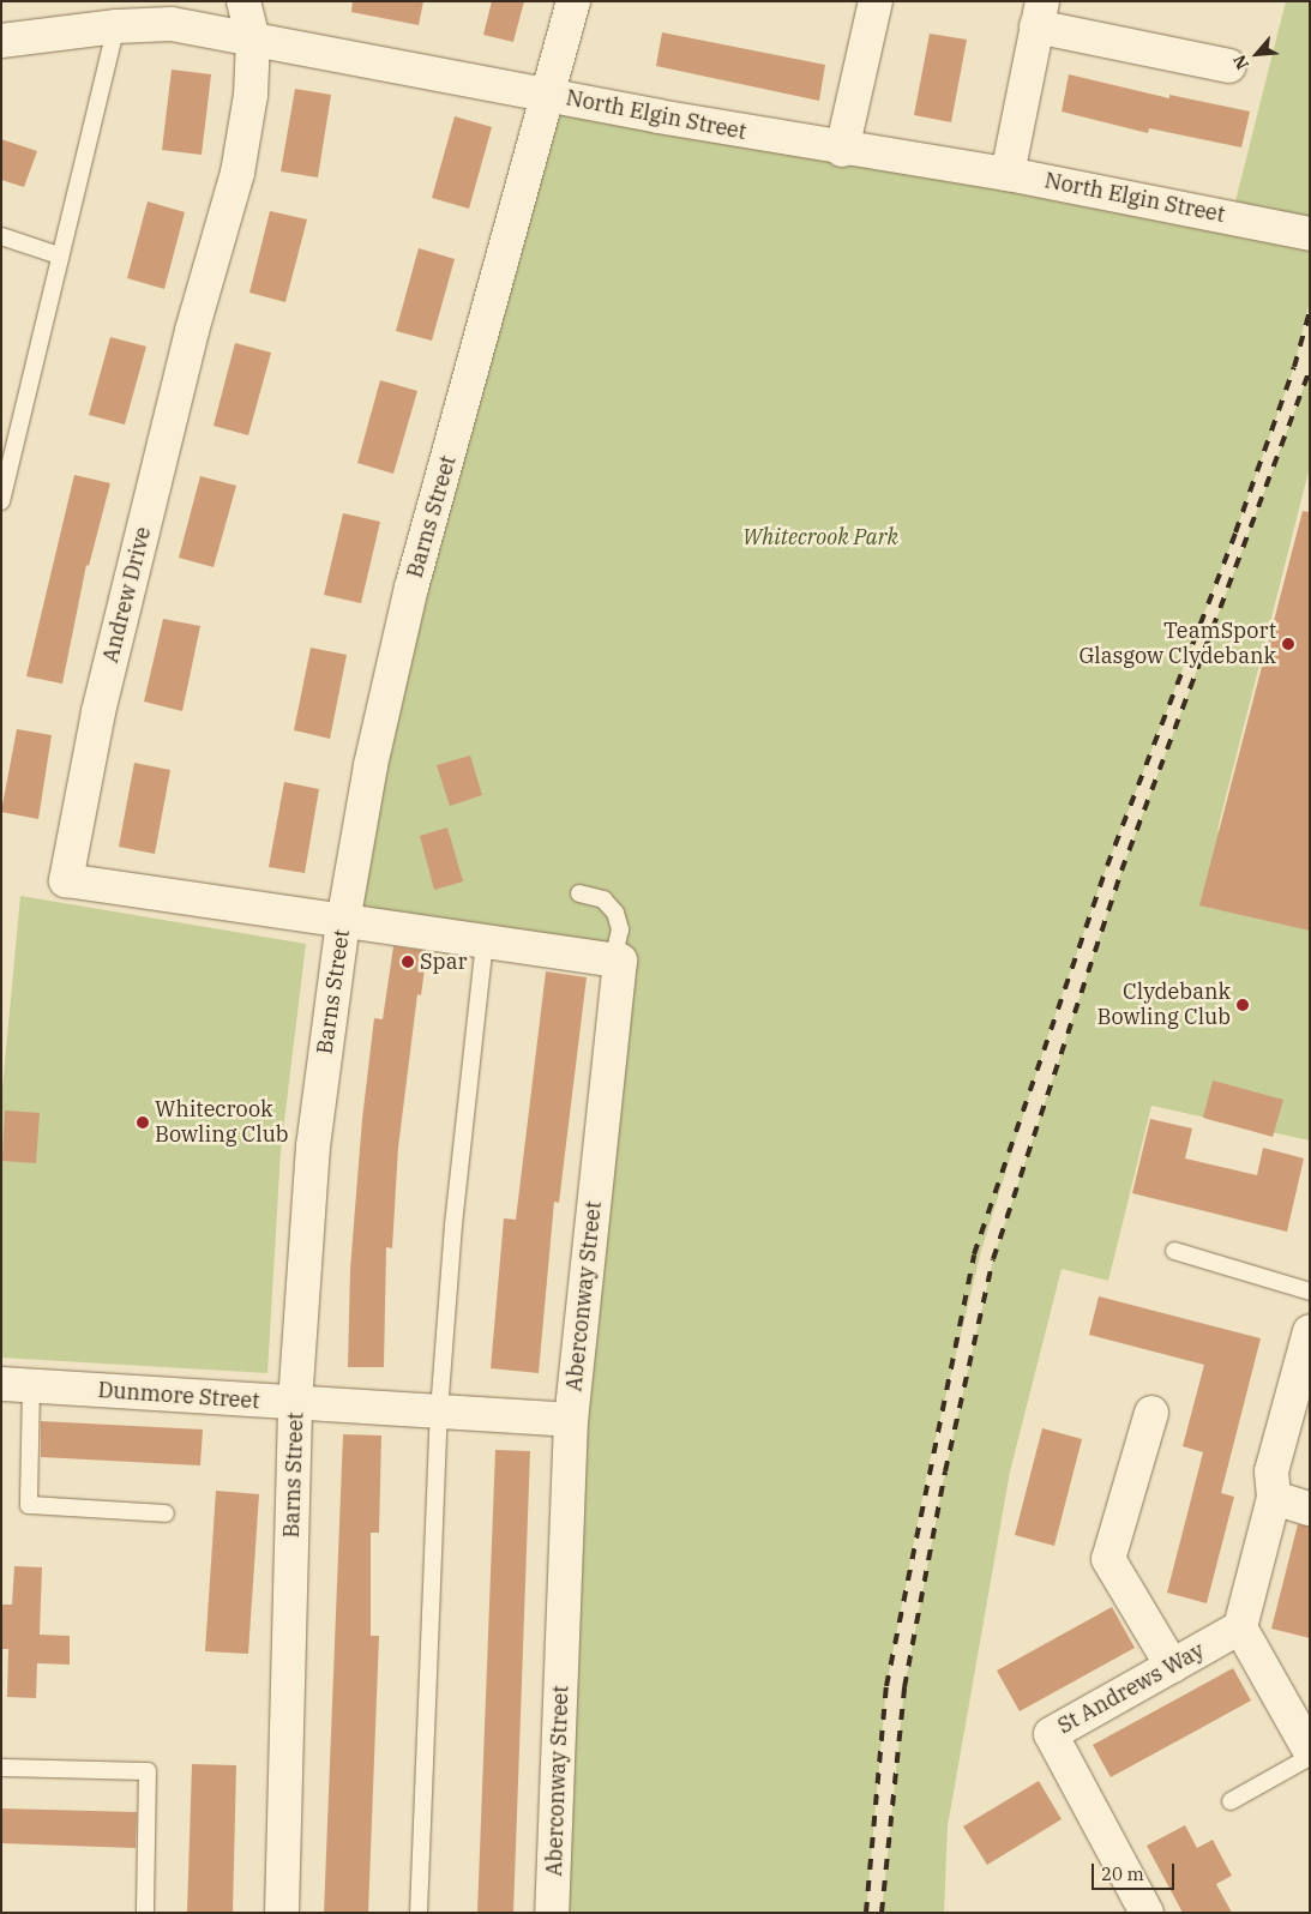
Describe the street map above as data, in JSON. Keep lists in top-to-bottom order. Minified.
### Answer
{"streets":{"street":["North Elgin Street","Barns Street","Andrew Drive","Aberconway Street","Dunmore Street","St Andrews Way"]},"crossings":[["North Elgin Street","Barns Street"],["North Elgin Street","Andrew Drive"],["Barns Street","Andrew Drive"],["Barns Street","Dunmore Street"],["Aberconway Street","Dunmore Street"]],"parks":["Whitecrook Park"],"places":["TeamSport Glasgow Clydebank","Spar","Clydebank Bowling Club","Whitecrook Bowling Club"],"scale_bar":"20 m","north":"bottom left"}
